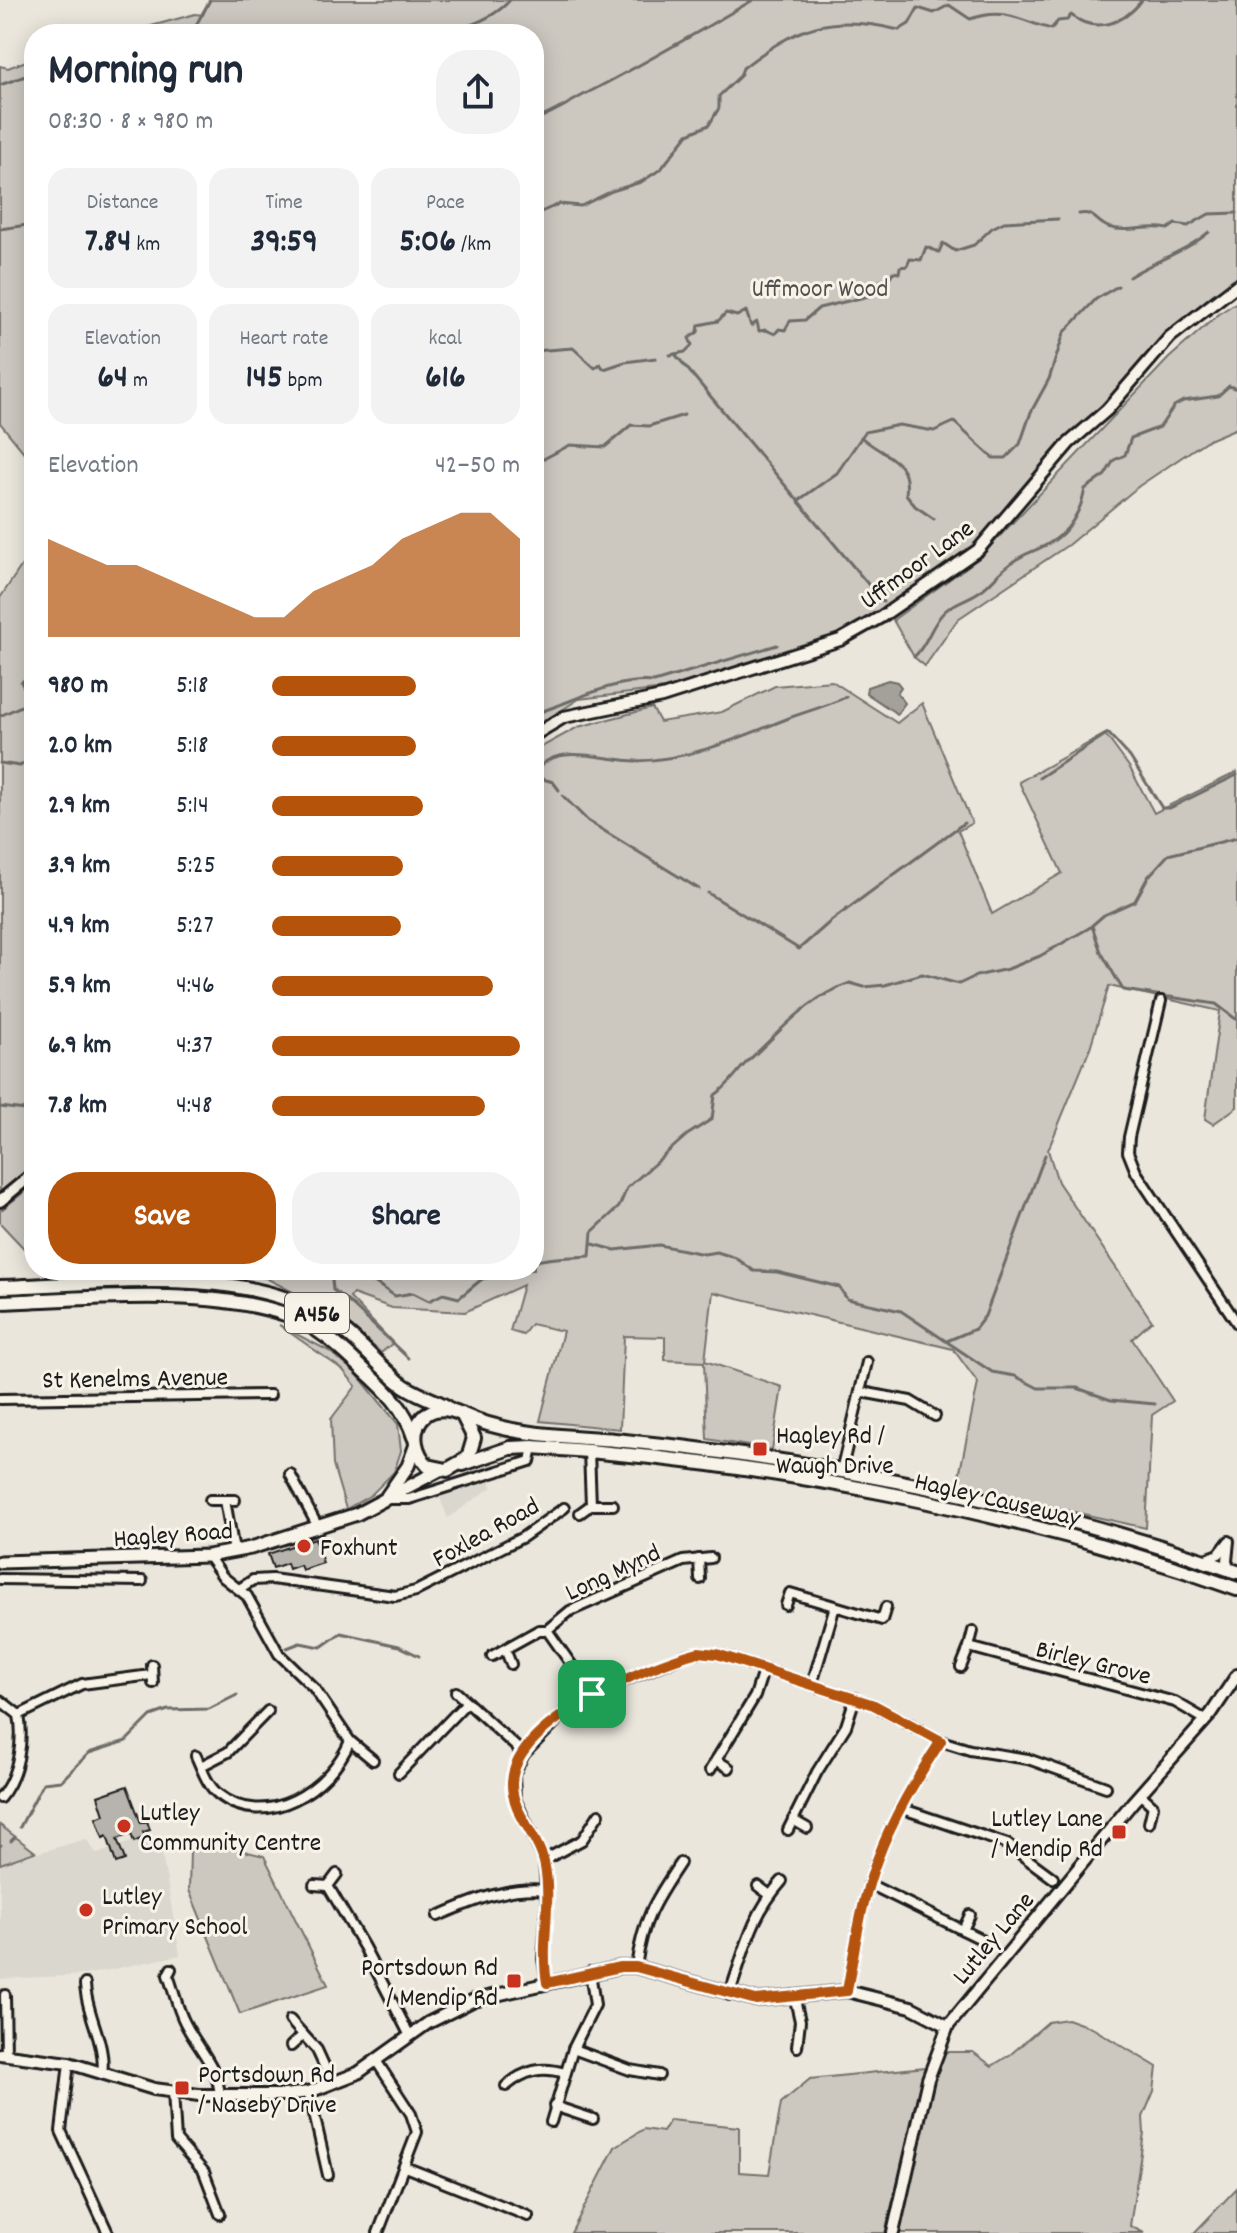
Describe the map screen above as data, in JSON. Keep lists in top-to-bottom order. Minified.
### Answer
{"streets":{"highway":["A456","Hagley Causeway"],"main road":["Hagley Road"],"street":["Uffmoor Lane","St Kenelms Avenue","Foxlea Road","Long Mynd","Birley Grove","Lutley Lane"]},"crossings":[["A456","Hagley Causeway"],["A456","Hagley Road"],["Hagley Causeway","Hagley Road"],["Birley Grove","Lutley Lane"]],"parks":["Uffmoor Wood"],"places":{"transit":["Hagley Rd / Waugh Drive","Lutley Lane / Mendip Rd","Portsdown Rd / Mendip Rd","Portsdown Rd / Naseby Drive"],"other":["Foxhunt","Lutley Community Centre","Lutley Primary School"]},"page":{"heading":["Morning run","08:30 · 8 × 980 m"],"stats":[["Distance","7.84 km"],["Time","39:59"],["Pace","5:06 /km"],["Elevation","64 m"],["Heart rate","145 bpm"],["kcal","616"]],"chart":["Elevation","42–50 m"],"list":[{"name":"980 m","note":"5:18"},{"name":"2.0 km","note":"5:18"},{"name":"2.9 km","note":"5:14"},{"name":"3.9 km","note":"5:25"},{"name":"4.9 km","note":"5:27"},{"name":"5.9 km","note":"4:46"},{"name":"6.9 km","note":"4:37"},{"name":"7.8 km","note":"4:48"}],"buttons":["Save","Share"]}}
